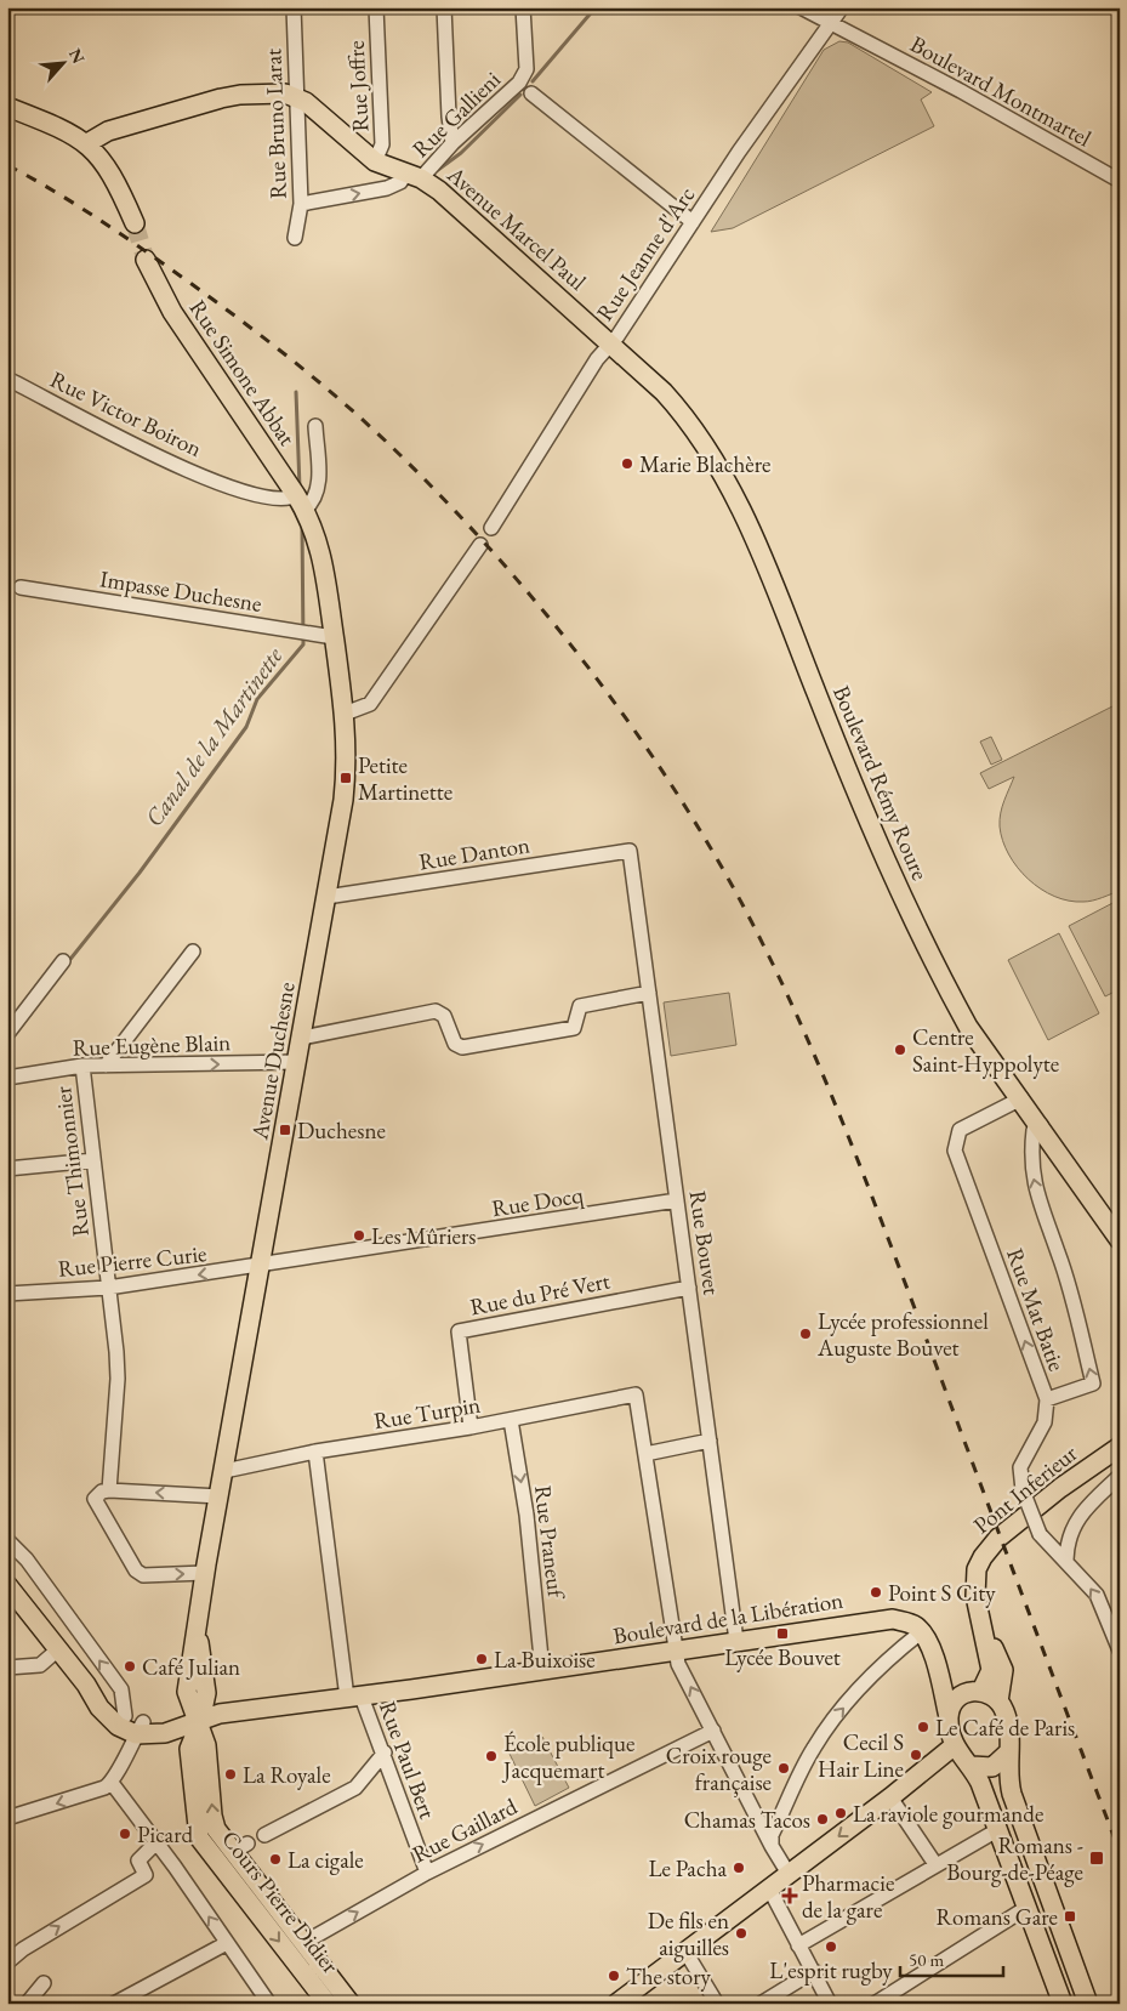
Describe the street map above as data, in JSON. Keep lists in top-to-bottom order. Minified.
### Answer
{"streets":{"main road":["Avenue Marcel Paul","Rue Simone Abbat","Boulevard Rémy Roure","Avenue Duchesne","Pont Inferieur","Boulevard de la Libération","Cours Pierre Didier"],"street":["Rue Joffre","Boulevard Montmartel","Rue Gallieni","Rue Bruno Larat","Rue Jeanne d'Arc","Rue Victor Boiron","Impasse Duchesne","Rue Danton","Rue Eugène Blain","Rue Thimonnier","Rue Docq","Rue Bouvet","Rue Pierre Curie","Rue du Pré Vert","Rue Mat Batie","Rue Turpin","Rue Praneuf","Rue Paul Bert","Rue Gaillard"]},"crossings":[["Rue Joffre","Avenue Marcel Paul"],["Boulevard Montmartel","Rue Jeanne d'Arc"],["Rue Gallieni","Rue Bruno Larat"],["Rue Gallieni","Avenue Marcel Paul"],["Rue Bruno Larat","Avenue Marcel Paul"],["Avenue Marcel Paul","Rue Jeanne d'Arc"],["Avenue Marcel Paul","Boulevard Rémy Roure"],["Rue Jeanne d'Arc","Boulevard Rémy Roure"],["Rue Simone Abbat","Rue Victor Boiron"],["Rue Simone Abbat","Avenue Duchesne"],["Rue Victor Boiron","Avenue Duchesne"],["Impasse Duchesne","Avenue Duchesne"],["Boulevard Rémy Roure","Rue Mat Batie"],["Rue Danton","Avenue Duchesne"],["Rue Danton","Rue Bouvet"],["Rue Eugène Blain","Avenue Duchesne"],["Rue Eugène Blain","Rue Thimonnier"],["Avenue Duchesne","Rue Thimonnier"],["Avenue Duchesne","Rue Docq"],["Avenue Duchesne","Rue Pierre Curie"],["Avenue Duchesne","Rue Turpin"],["Avenue Duchesne","Boulevard de la Libération"],["Avenue Duchesne","Cours Pierre Didier"],["Rue Thimonnier","Rue Pierre Curie"],["Rue Docq","Rue Bouvet"],["Rue Docq","Rue Pierre Curie"],["Rue Bouvet","Rue du Pré Vert"],["Rue Bouvet","Boulevard de la Libération"],["Rue du Pré Vert","Rue Turpin"],["Rue Turpin","Rue Praneuf"],["Rue Turpin","Rue Paul Bert"],["Rue Praneuf","Boulevard de la Libération"],["Boulevard de la Libération","Rue Paul Bert"],["Boulevard de la Libération","Cours Pierre Didier"],["Rue Paul Bert","Rue Gaillard"],["Rue Gaillard","Cours Pierre Didier"]],"one_way":["Rue Eugène Blain","Rue Pierre Curie","Rue Mat Batie","Rue Praneuf","Rue Gaillard"],"water":["Canal de la Martinette"],"places":{"other":["Marie Blachère","Centre Saint-Hyppolyte","Les Mûriers","Lycée professionnel Auguste Bouvet","Point S City","La Buixoise","Café Julian","Le Café de Paris","Cecil S Hair Line","École publique Jacquemart","Croix rouge française","La Royale","La raviole gourmande","Chamas Tacos","Picard","La cigale","Le Pacha","De fils en aiguilles","L'esprit rugby","The story"],"transit":["Petite Martinette","Duchesne","Lycée Bouvet","Romans - Bourg-de-Péage","Romans Gare"],"health":["Pharmacie de la gare"]},"scale_bar":"50 m","north":"top right"}
